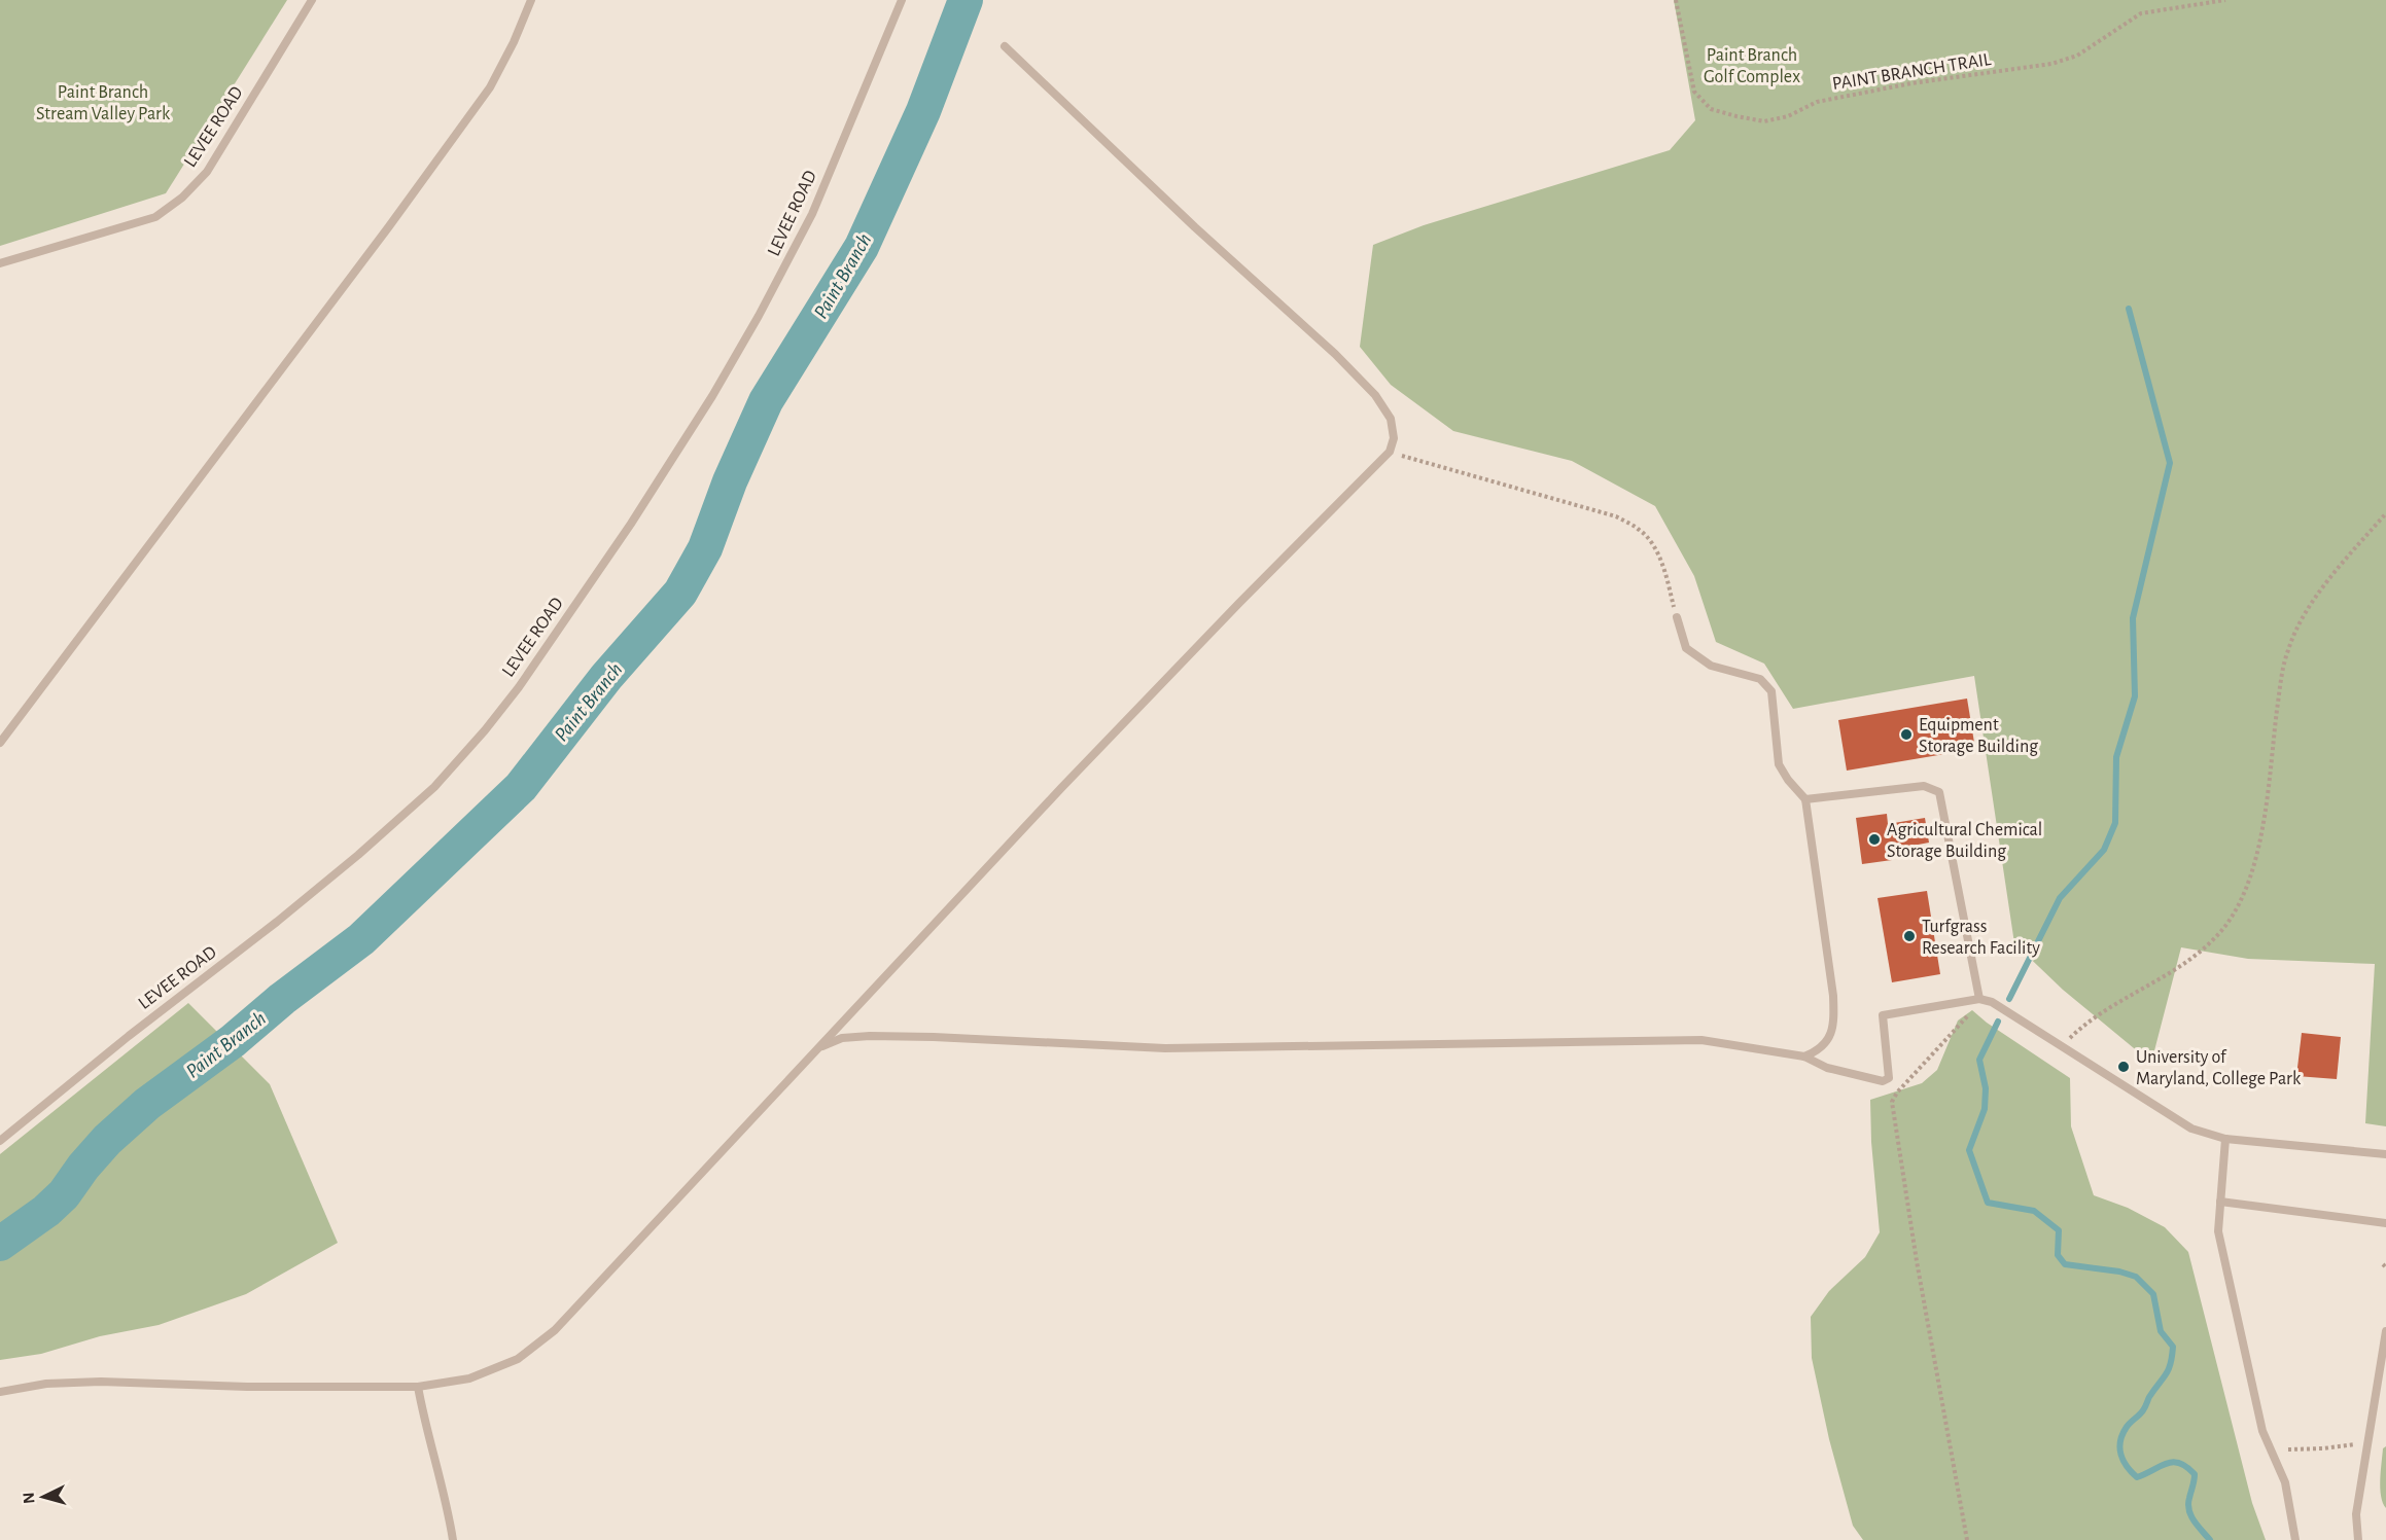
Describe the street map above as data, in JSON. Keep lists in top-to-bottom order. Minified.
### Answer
{"streets":{"lane":["LEVEE ROAD"],"path":["PAINT BRANCH TRAIL"]},"water":["Paint Branch"],"parks":["Paint Branch Golf Complex","Paint Branch Stream Valley Park"],"places":["Equipment Storage Building","Agricultural Chemical Storage Building","Turfgrass Research Facility","University of Maryland, College Park"],"north":"left"}
